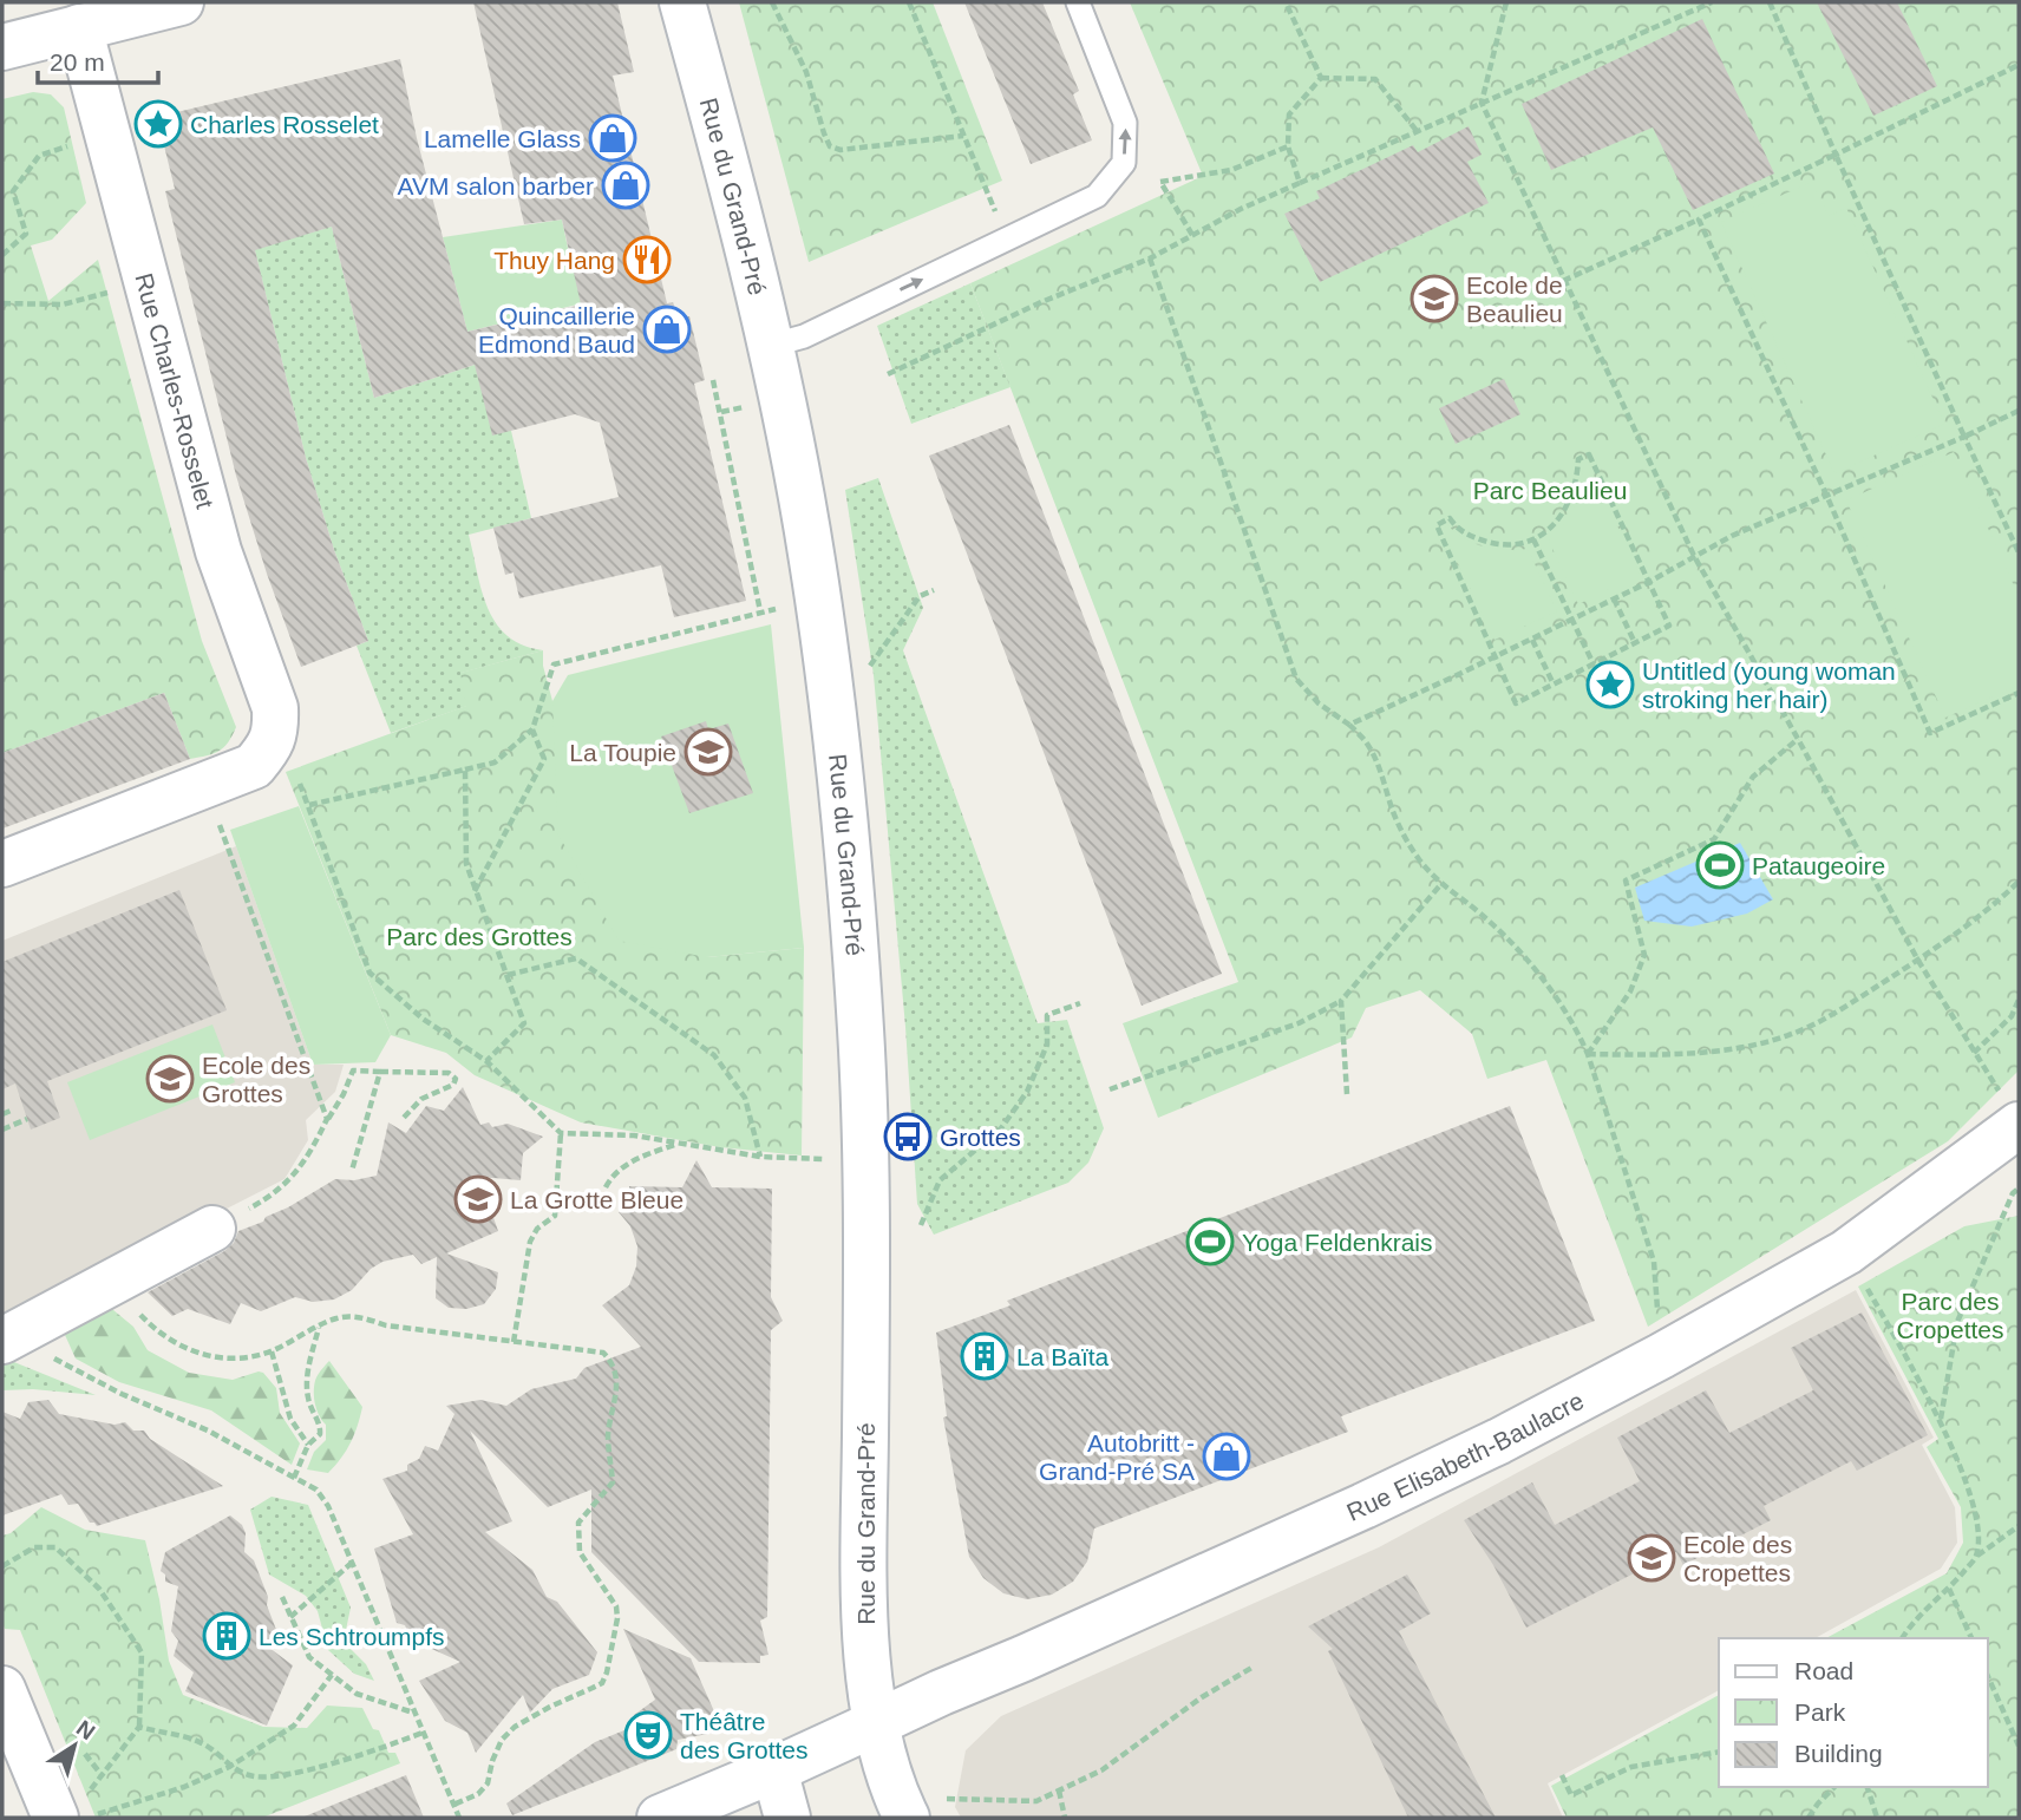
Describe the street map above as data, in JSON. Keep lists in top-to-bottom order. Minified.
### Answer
{"streets":{"street":["Rue du Grand-Pré","Rue Charles-Rosselet","Rue Elisabeth-Baulacre"]},"crossings":[["Rue du Grand-Pré","Rue Elisabeth-Baulacre"]],"parks":["Parc Beaulieu","Parc des Grottes","Parc des Cropettes"],"places":{"place":["Charles Rosselet","Untitled (young woman stroking her hair)"],"shop":["Lamelle Glass","AVM salon barber","Quincaillerie Edmond Baud","Autobritt - Grand-Pré SA"],"restaurant":["Thuy Hang"],"school or university":["Ecole de Beaulieu","La Toupie","Ecole des Grottes","La Grotte Bleue","Ecole des Cropettes"],"sports":["Pataugeoire","Yoga Feldenkrais"],"bus stop":["Grottes"],"building":["La Baïta","Les Schtroumpfs"],"theatre":["Théâtre des Grottes"]},"legend":["Road","Park","Building"],"scale_bar":"20 m","north":"top right"}
